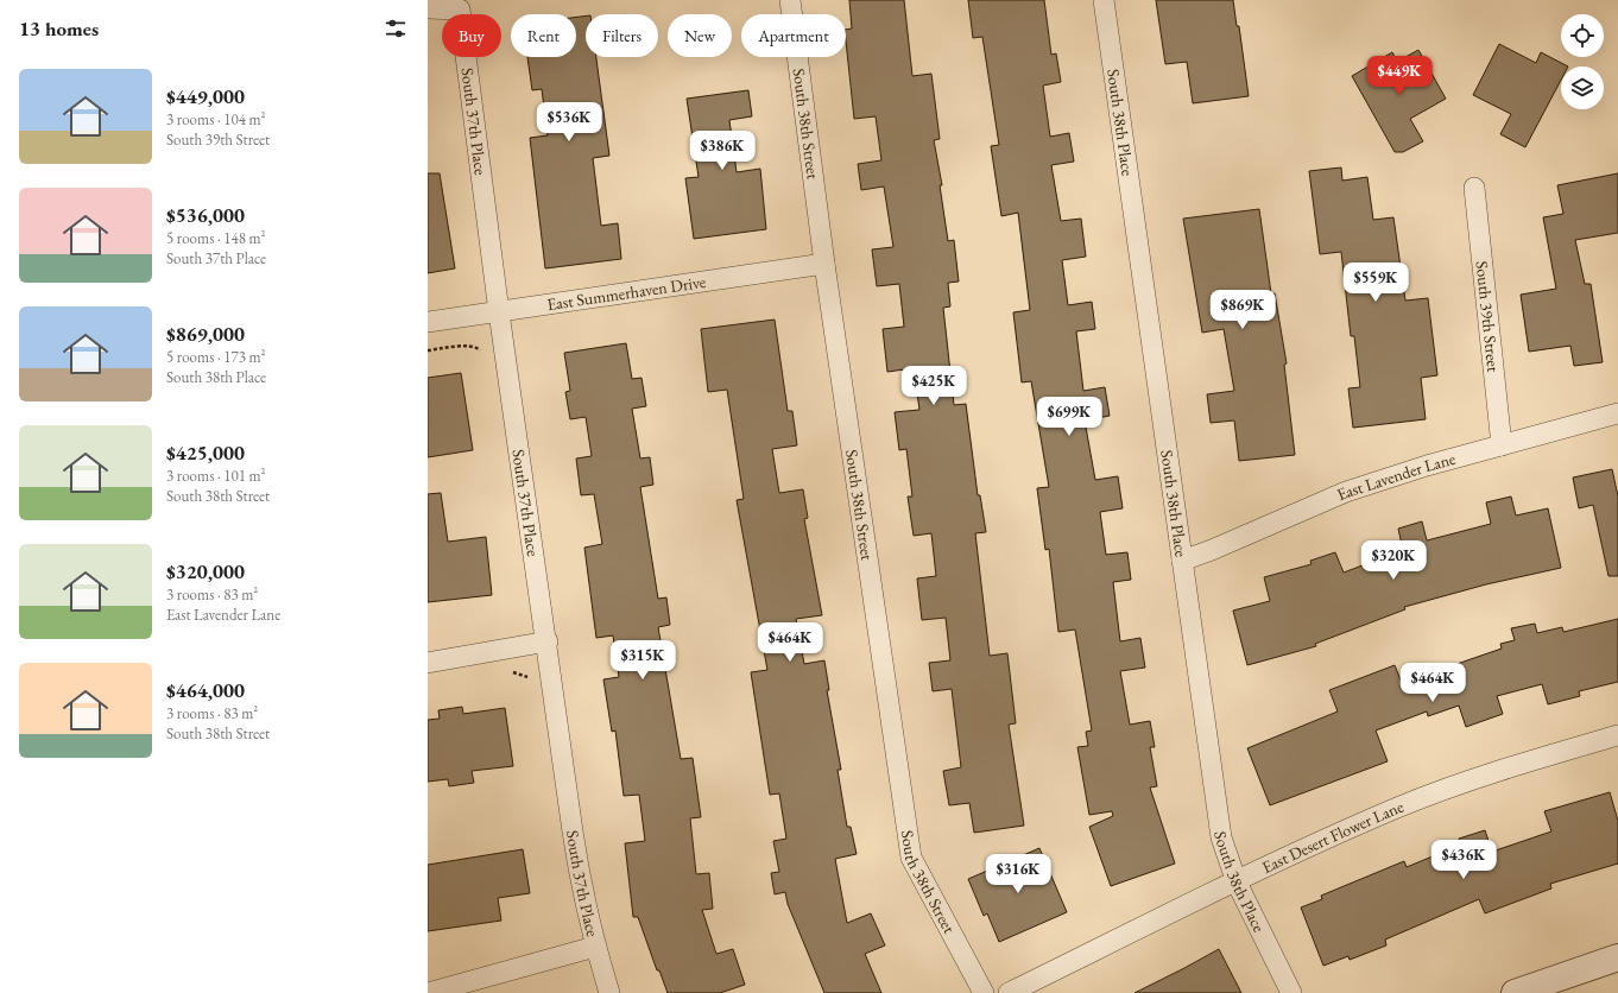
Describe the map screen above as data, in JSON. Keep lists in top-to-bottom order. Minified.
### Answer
{"streets":{"street":["South 37th Place","South 38th Place","South 38th Street","East Summerhaven Drive","South 39th Street","East Lavender Lane","East Desert Flower Lane"]},"crossings":[["South 37th Place","East Summerhaven Drive"],["South 38th Place","East Lavender Lane"],["South 38th Place","East Desert Flower Lane"],["South 38th Street","East Summerhaven Drive"],["South 39th Street","East Lavender Lane"]],"page":{"heading":"13 homes","chip":["Buy","Rent","Filters","New","Apartment"],"price":["$449K","$536K","$386K","$559K","$869K","$425K","$699K","$320K","$464K","$315K","$464K","$436K","$316K"],"list":[{"name":"$449,000","note":"3 rooms · 104 m² · South 39th Street"},{"name":"$536,000","note":"5 rooms · 148 m² · South 37th Place"},{"name":"$869,000","note":"5 rooms · 173 m² · South 38th Place"},{"name":"$425,000","note":"3 rooms · 101 m² · South 38th Street"},{"name":"$320,000","note":"3 rooms · 83 m² · East Lavender Lane"},{"name":"$464,000","note":"3 rooms · 83 m² · South 38th Street"}]}}
